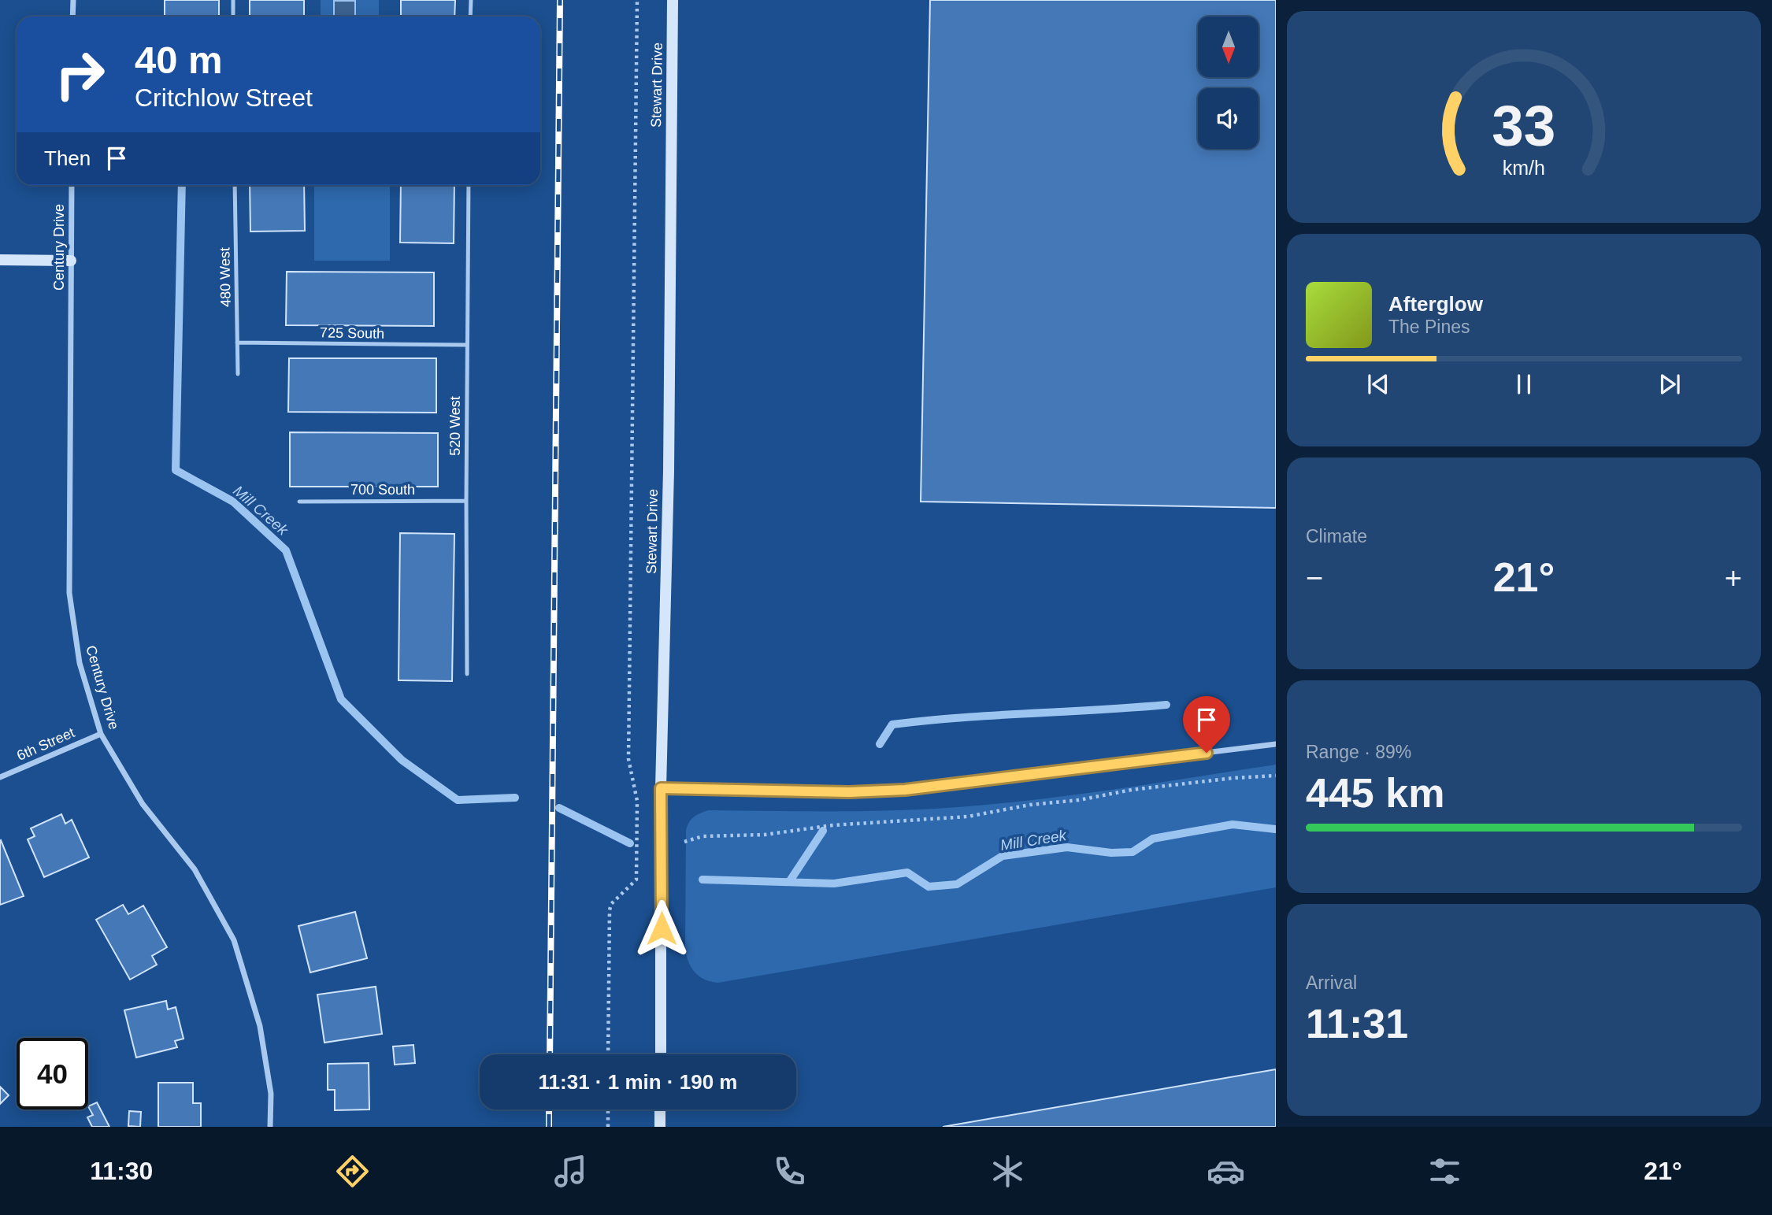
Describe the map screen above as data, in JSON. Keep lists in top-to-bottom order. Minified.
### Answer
{"streets":{"street":["Stewart Drive","Century Drive","6th Street"],"lane":["480 West","725 South","520 West","700 South"]},"crossings":[["Century Drive","6th Street"],["480 West","725 South"],["725 South","520 West"],["520 West","700 South"]],"water":["Mill Creek"],"north":"bottom","page":{"turn":["40 m","Critchlow Street"],"then":"Then","song":["Afterglow","The Pines"],"tile":["Climate",["Range · 89%","445 km"],["Arrival","11:31"]],"heat":["−","21°","+"],"limit":"40","trip":"11:31 · 1 min · 190 m","tabs":["11:30","21°"],"gauge":["33","km/h"]}}
